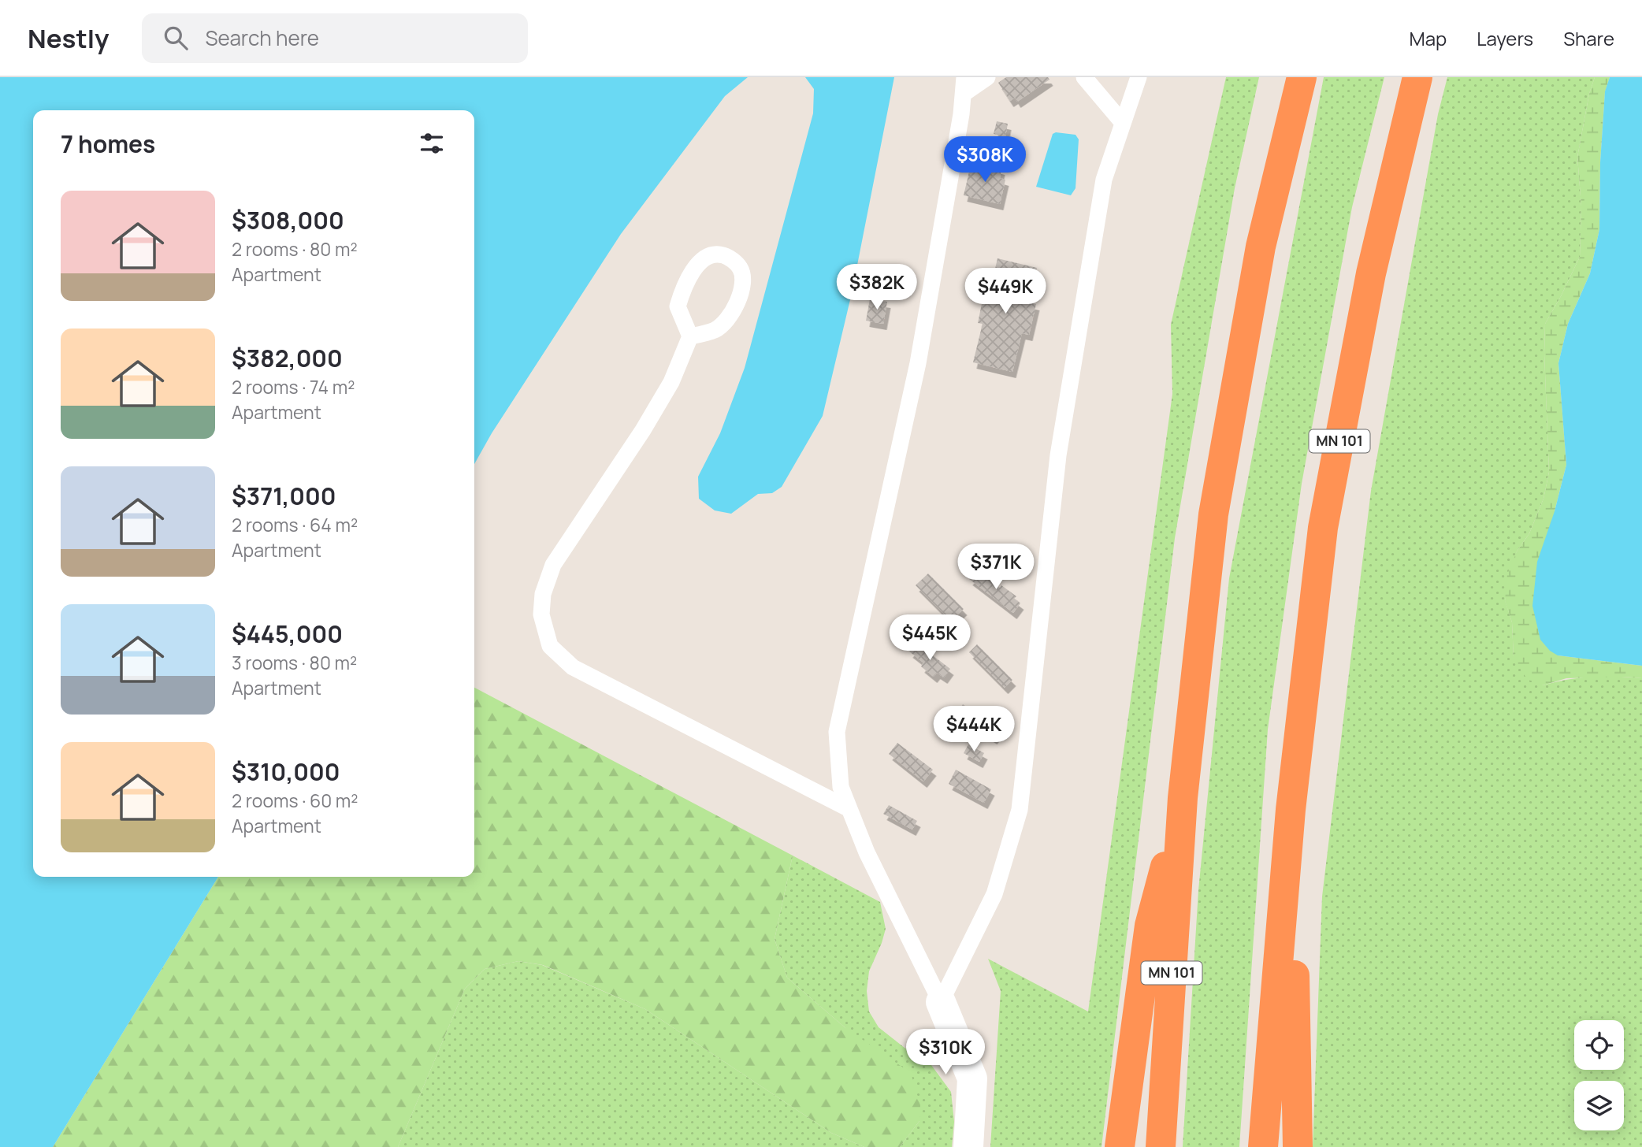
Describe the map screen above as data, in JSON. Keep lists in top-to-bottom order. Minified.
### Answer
{"streets":{"highway":["MN 101"]},"page":{"header":"Nestly","search":"Search here","nav":["Map","Layers","Share"],"heading":"7 homes","price":["$308K","$382K","$449K","$371K","$445K","$444K","$310K"],"list":[{"name":"$308,000","note":"2 rooms · 80 m² · Apartment"},{"name":"$382,000","note":"2 rooms · 74 m² · Apartment"},{"name":"$371,000","note":"2 rooms · 64 m² · Apartment"},{"name":"$445,000","note":"3 rooms · 80 m² · Apartment"},{"name":"$310,000","note":"2 rooms · 60 m² · Apartment"}]}}
